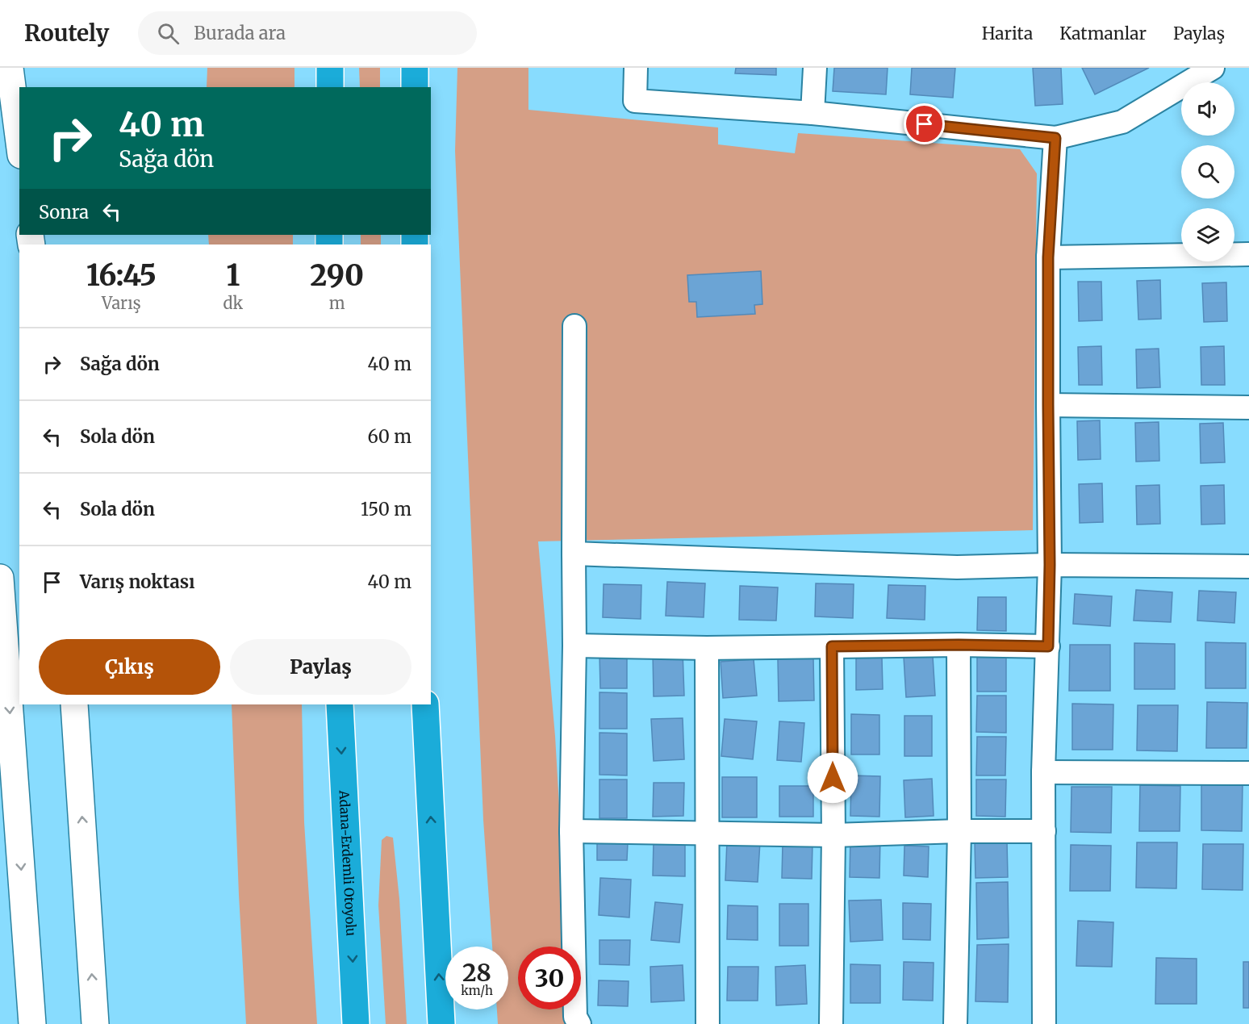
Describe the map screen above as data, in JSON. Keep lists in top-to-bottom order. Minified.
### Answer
{"streets":{"highway":["Adana-Erdemli Otoyolu"]},"page":{"header":"Routely","search":"Burada ara","nav":["Harita","Katmanlar","Paylaş"],"turn":["40 m","Sağa dön"],"then":"Sonra","eta":["16:45","Varış","1","dk","290","m"],"list":[{"name":"Sağa dön","value":"40 m"},{"name":"Sola dön","value":"60 m"},{"name":"Sola dön","value":"150 m"},{"name":"Varış noktası","value":"40 m"}],"buttons":["Çıkış","Paylaş"],"speed":"28 km/h","limit":"30"}}
